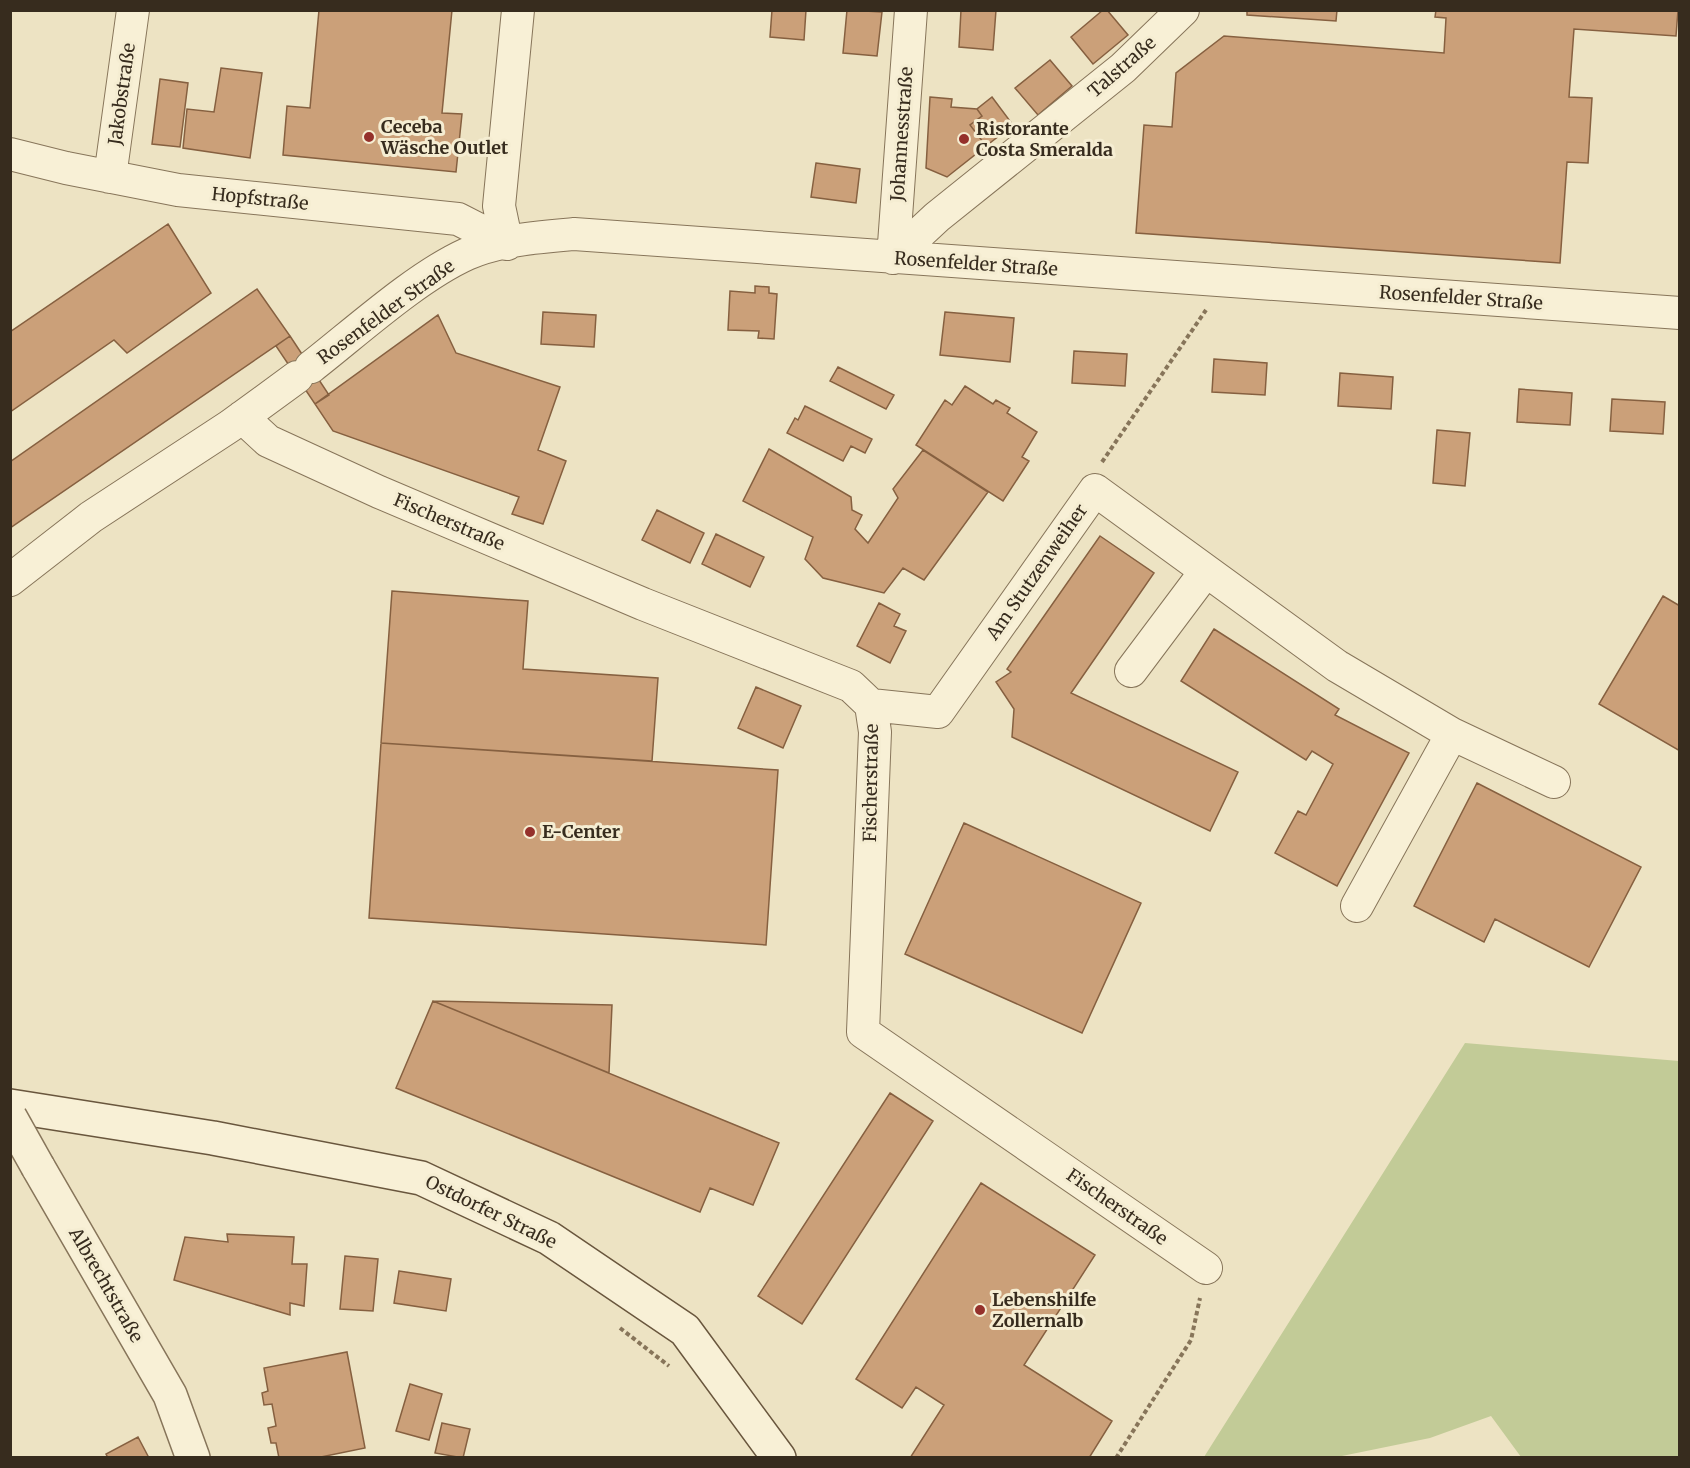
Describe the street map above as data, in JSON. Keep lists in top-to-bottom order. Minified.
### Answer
{"streets":{"main road":["Ostdorfer Straße","Albrechtstraße"],"street":["Talstraße","Jakobstraße","Johannesstraße","Hopfstraße","Rosenfelder Straße","Fischerstraße","Am Stutzenweiher"]},"crossings":[["Talstraße","Johannesstraße"],["Talstraße","Rosenfelder Straße"],["Jakobstraße","Hopfstraße"],["Johannesstraße","Rosenfelder Straße"],["Hopfstraße","Rosenfelder Straße"],["Rosenfelder Straße","Fischerstraße"],["Fischerstraße","Am Stutzenweiher"]],"places":["Ceceba Wäsche Outlet","Ristorante Costa Smeralda","E-Center","Lebenshilfe Zollernalb"]}
